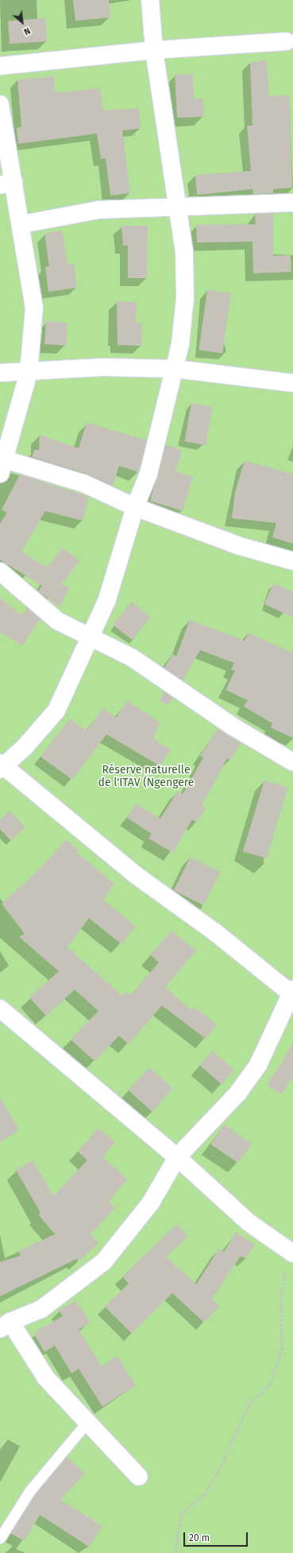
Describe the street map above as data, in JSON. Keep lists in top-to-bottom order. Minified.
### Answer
{"parks":["Réserve naturelle de l'ITAV (Ngengere"],"scale_bar":"20 m","north":"bottom right"}
